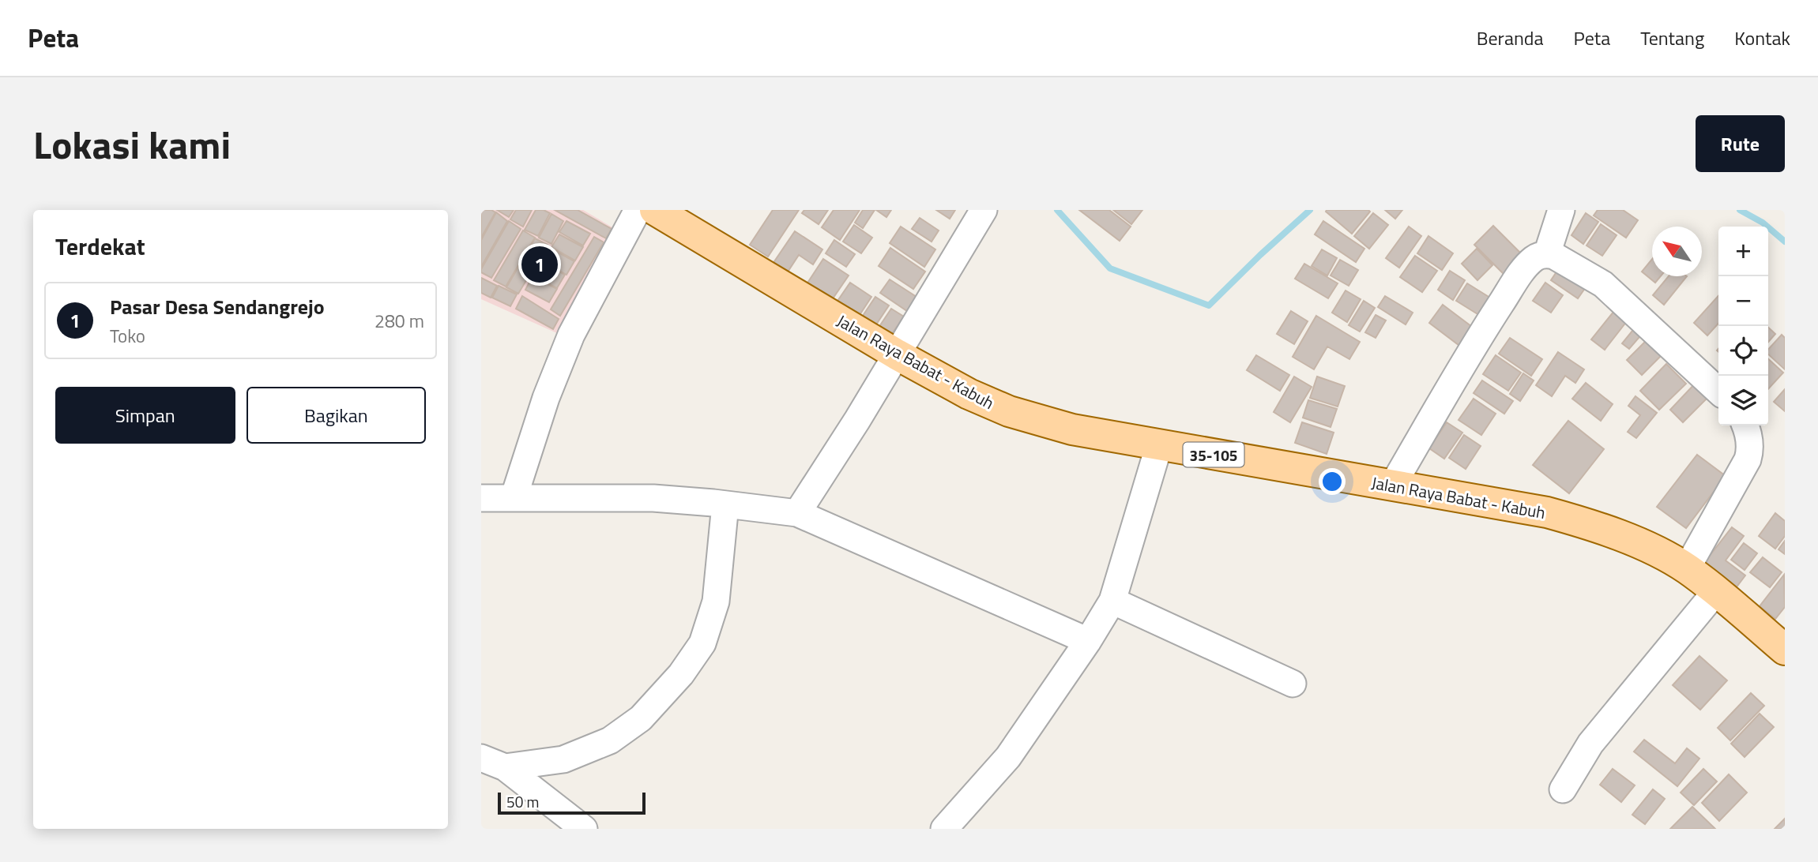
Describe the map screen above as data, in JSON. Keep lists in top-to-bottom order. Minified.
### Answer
{"streets":{"main road":["Jalan Raya Babat - Kabuh","35-105"]},"scale_bar":"50 m","north":"top left","page":{"header":"Peta","nav":["Beranda","Peta","Tentang","Kontak"],"title":"Lokasi kami","buttons":["Rute",["Simpan","Bagikan"]],"heading":"Terdekat","map_buttons":["+","−"],"pins":"1","list":[{"mark":"1","name":"Pasar Desa Sendangrejo","note":"Toko","value":"280 m"}],"scale":"50 m"}}
